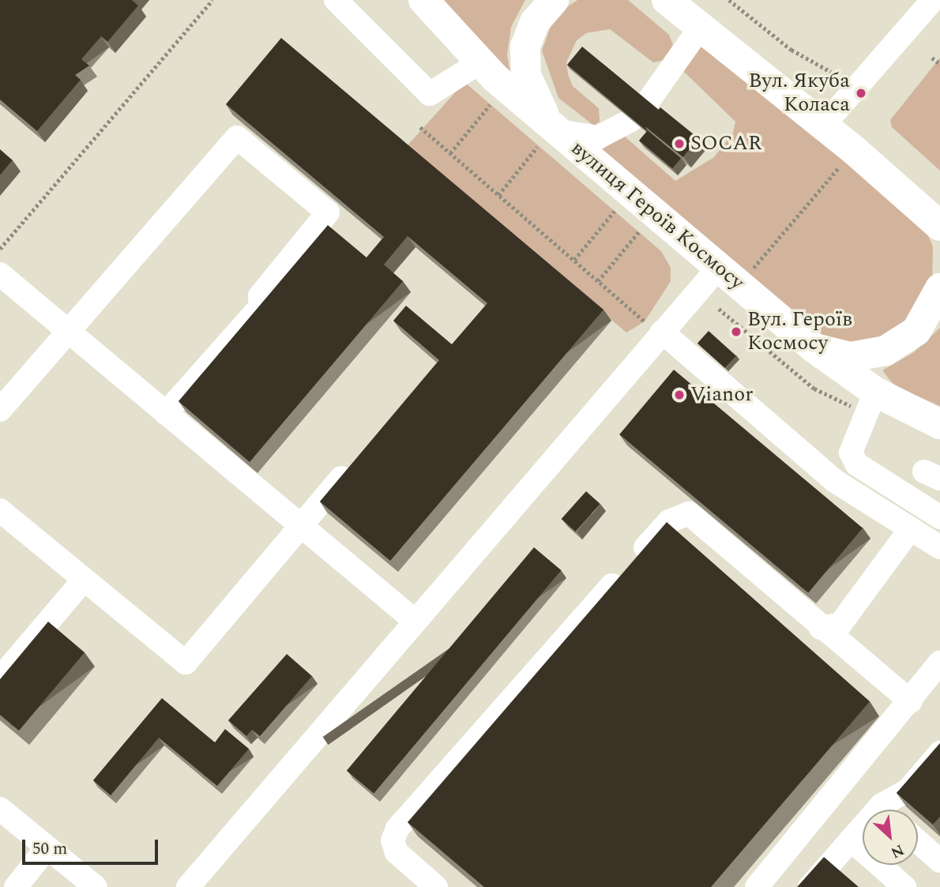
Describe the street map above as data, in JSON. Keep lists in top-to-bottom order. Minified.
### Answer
{"streets":{"main road":["вулиця Героїв Космосу"]},"places":["Вул. Якуба Коласа","SOCAR","Вул. Героїв Космосу","Vianor"],"scale_bar":"50 m","north":"bottom right"}
